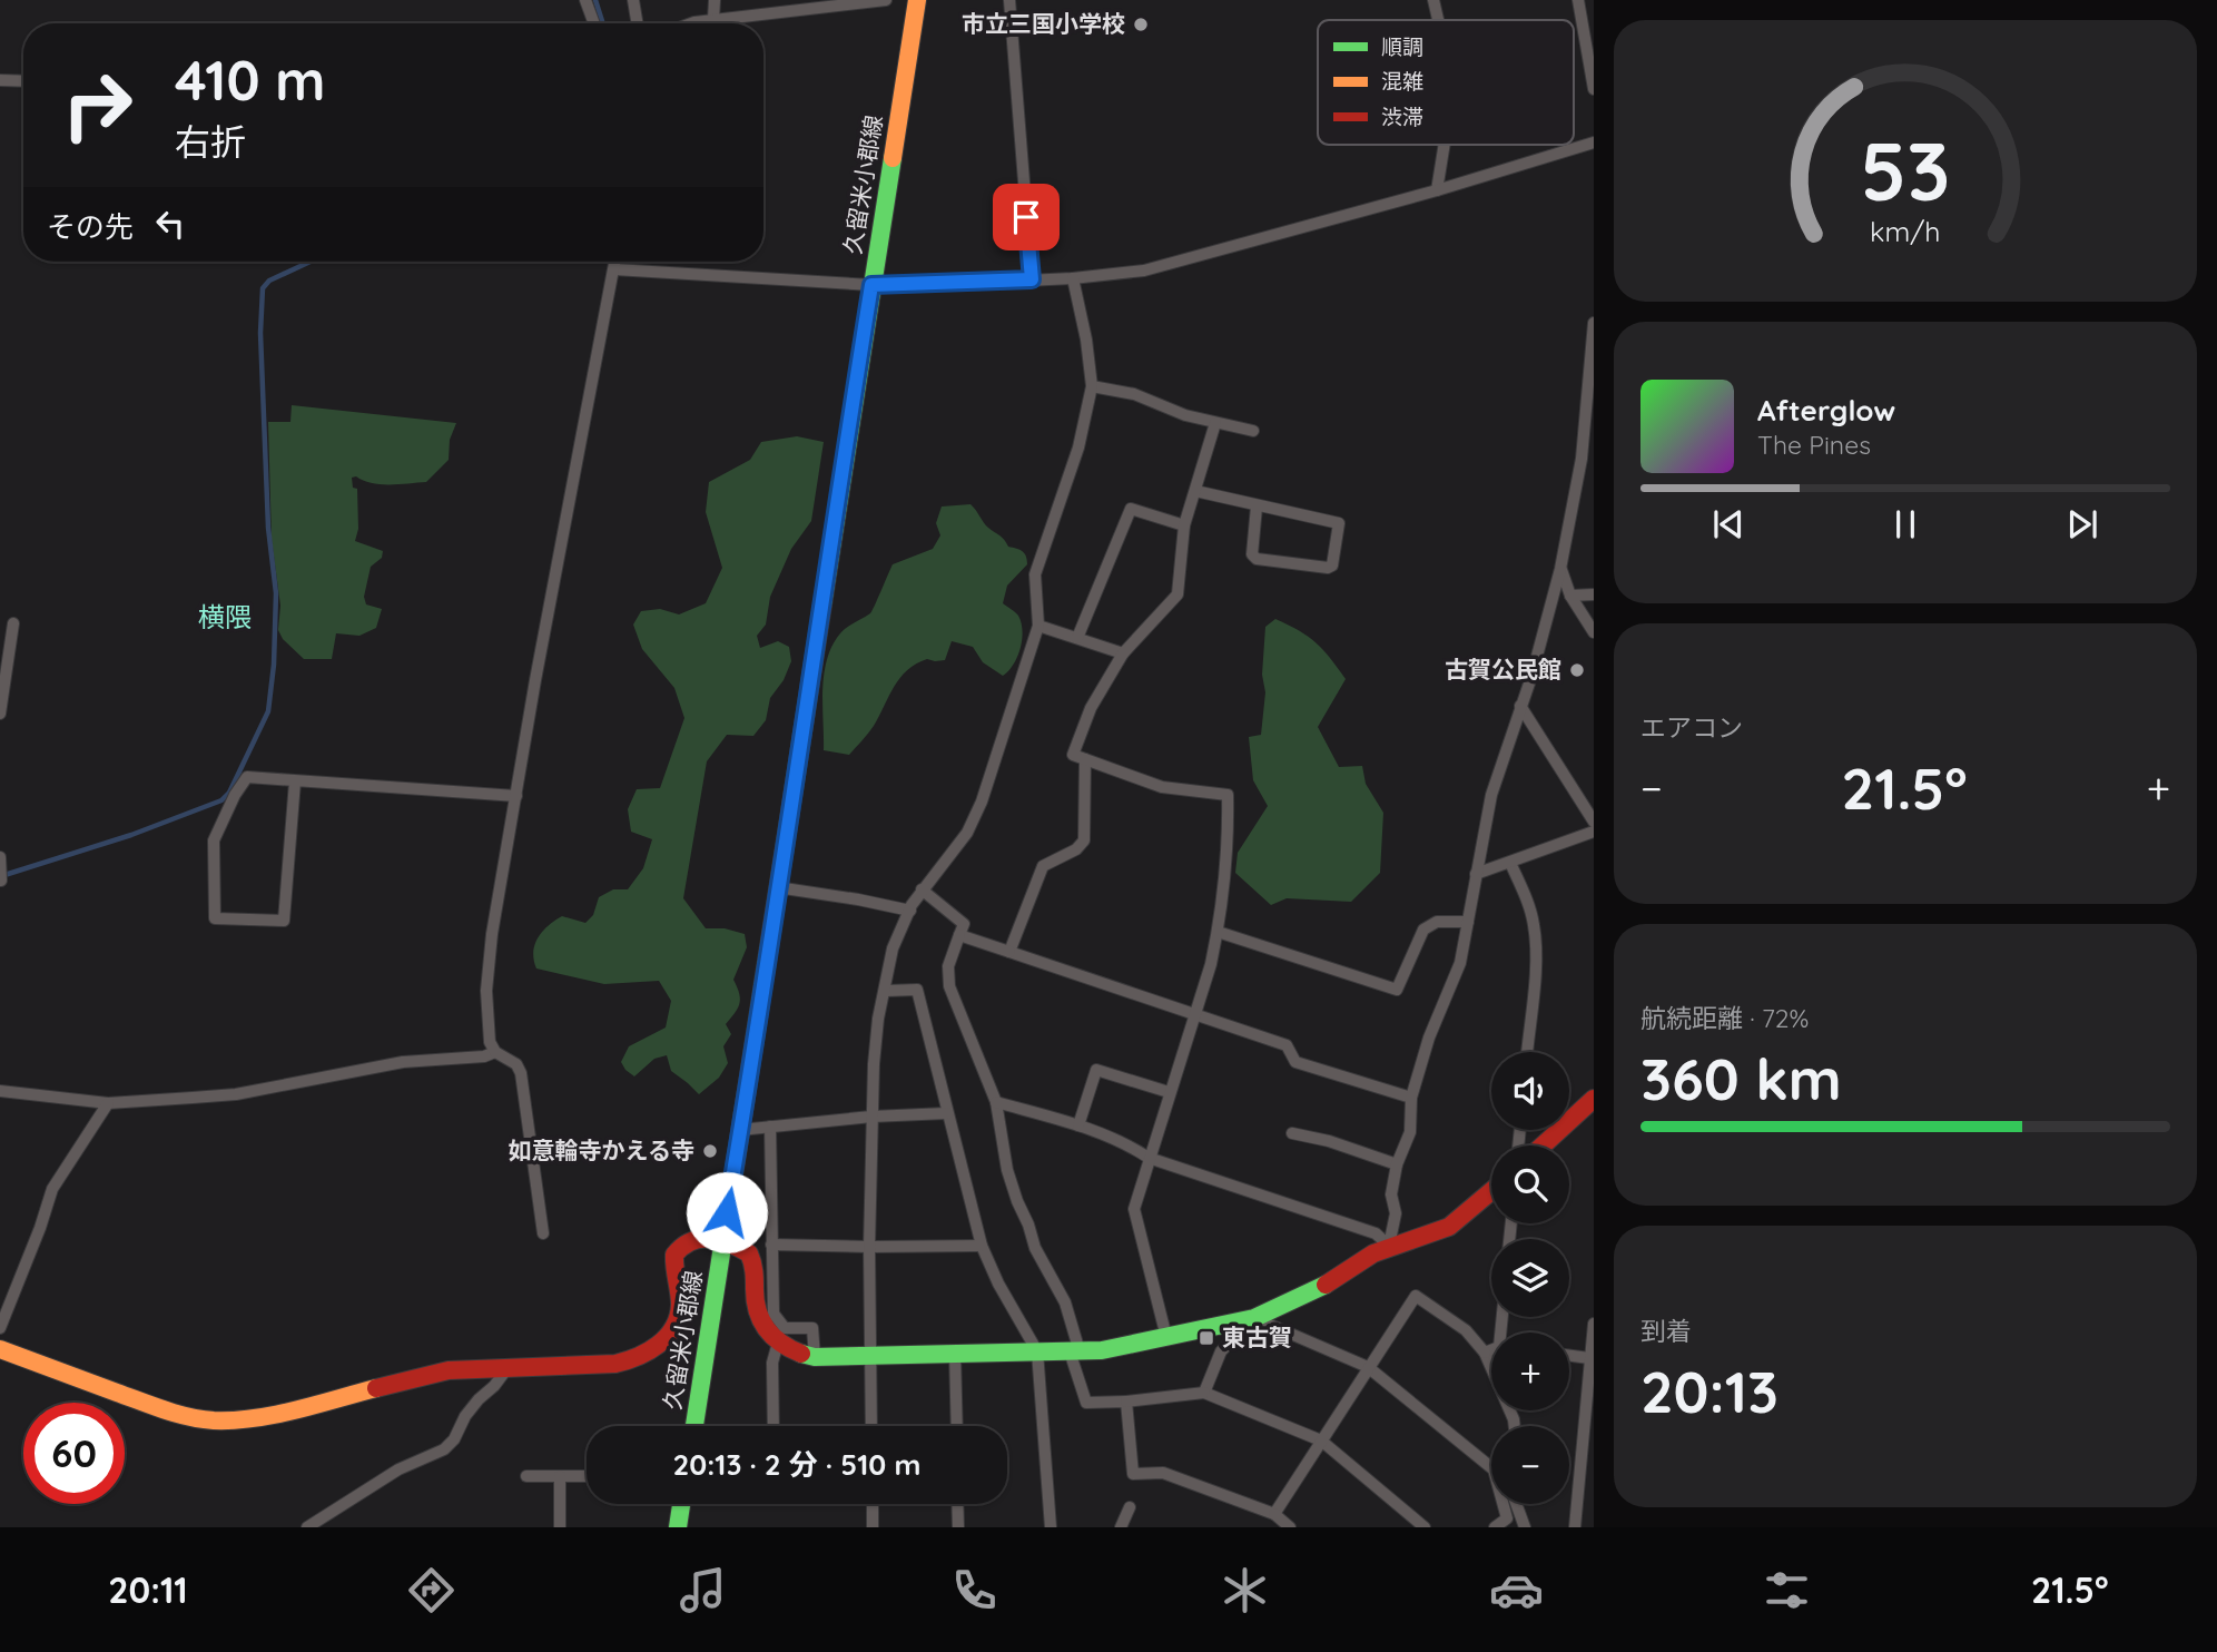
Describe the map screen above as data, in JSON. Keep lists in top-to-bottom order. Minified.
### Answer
{"streets":{"street":["久留米小郡線"]},"districts":["横隈"],"places":{"other":["市立三国小学校","古賀公民館","如意輪寺かえる寺"],"transit":["東古賀"]},"legend":["順調","混雑","渋滞"],"page":{"turn":["410 m","右折"],"then":"その先","song":["Afterglow","The Pines"],"tile":["エアコン",["航続距離 · 72%","360 km"],["到着","20:13"]],"heat":["−","21.5°","+"],"map_buttons":["+","−"],"limit":"60","trip":"20:13 · 2 分 · 510 m","tabs":["20:11","21.5°"],"gauge":["53","km/h"]}}
